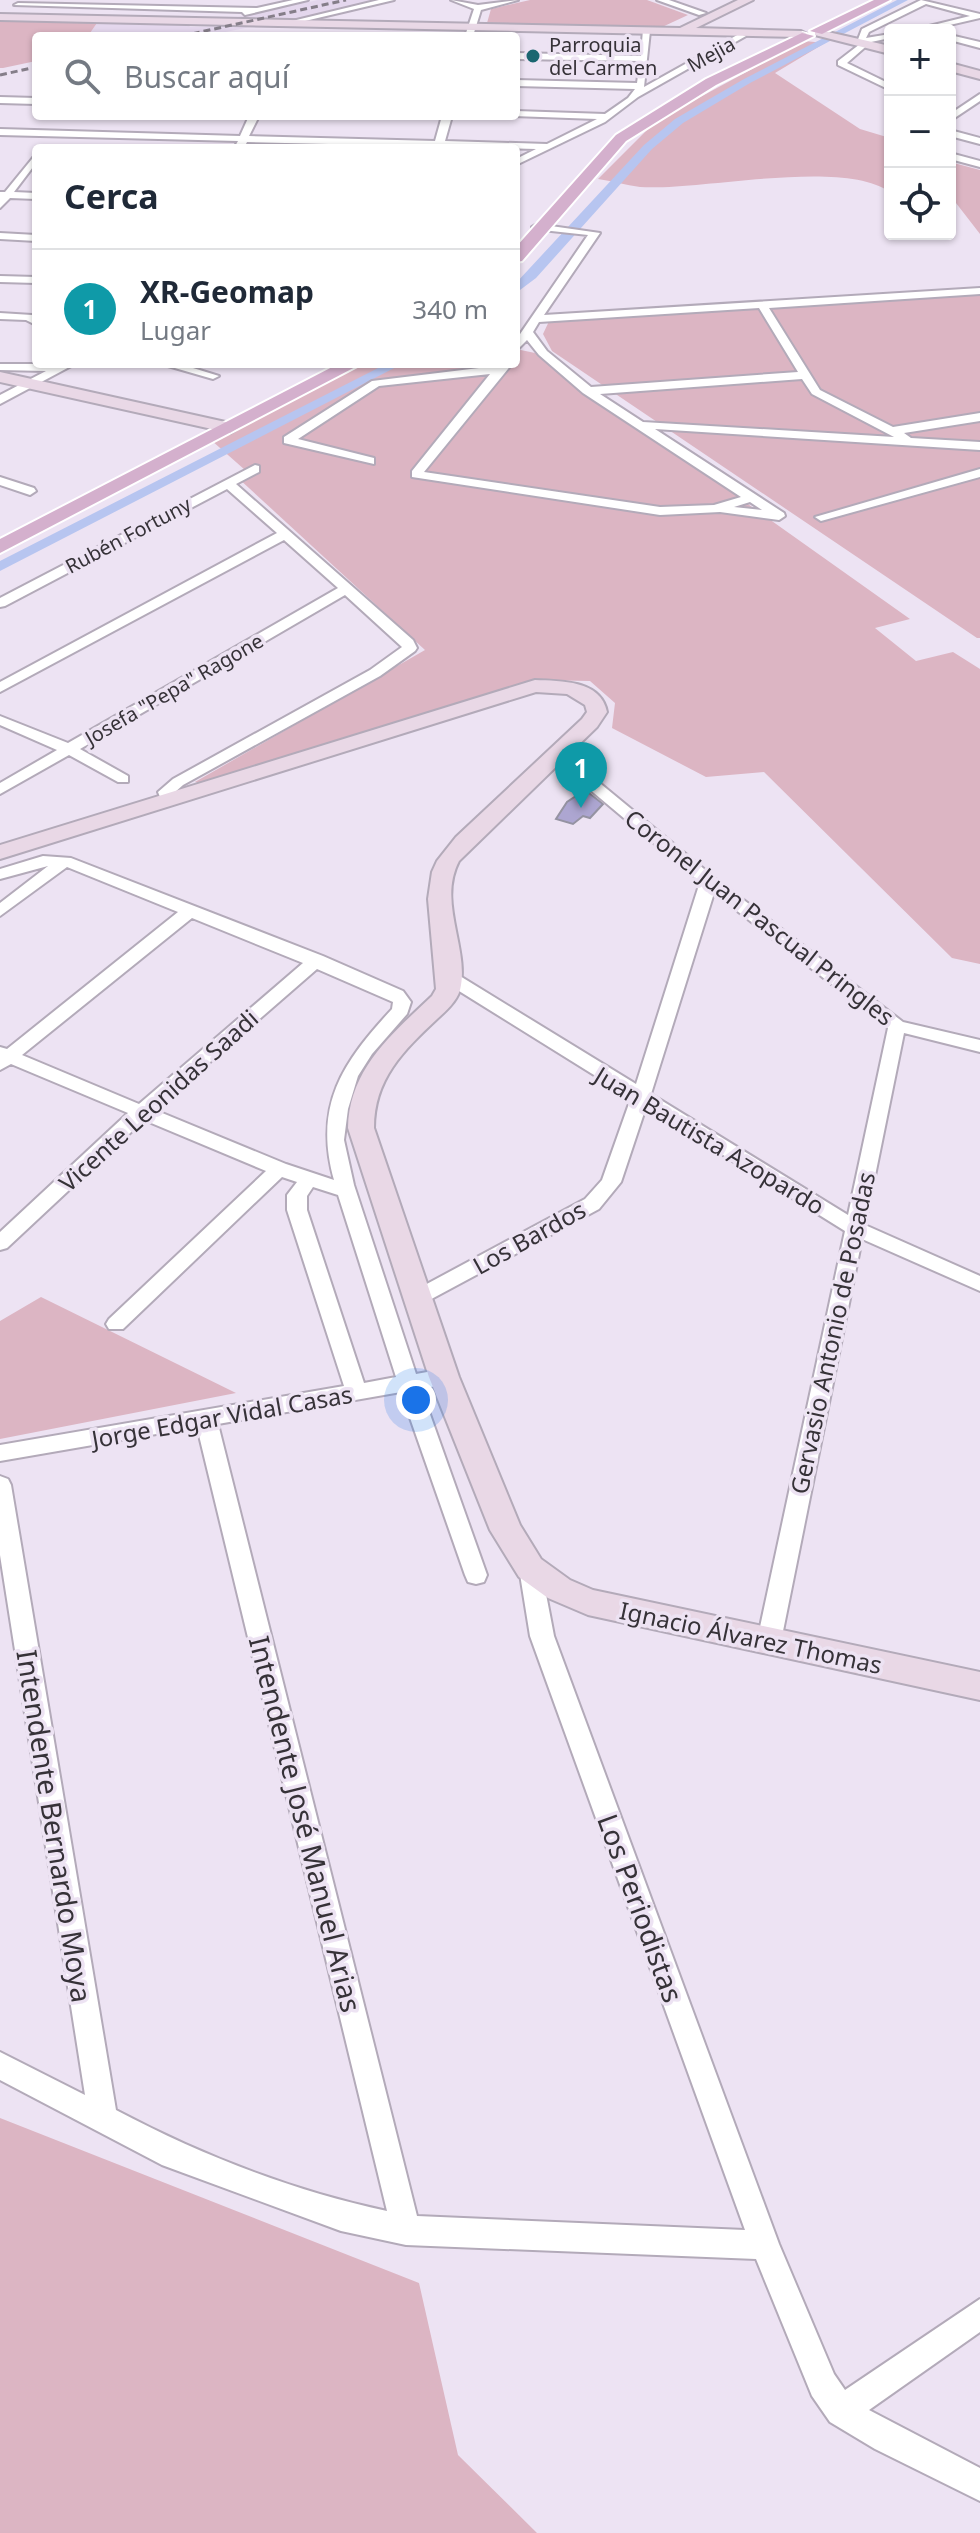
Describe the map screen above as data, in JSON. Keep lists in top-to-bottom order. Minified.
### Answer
{"streets":{"main road":["Ignacio Álvarez Thomas"],"street":["Mejia","Rubén Fortuny","Josefa \"Pepa\" Ragone","Coronel Juan Pascual Pringles","Vicente Leonidas Saadi","Juan Bautista Azopardo","Los Bardos","Gervasio Antonio de Posadas","Jorge Edgar Vidal Casas","Intendente José Manuel Arias","Intendente Bernardo Moya","Los Periodistas"]},"crossings":[["Coronel Juan Pascual Pringles","Los Bardos"],["Coronel Juan Pascual Pringles","Gervasio Antonio de Posadas"],["Juan Bautista Azopardo","Los Bardos"],["Juan Bautista Azopardo","Gervasio Antonio de Posadas"],["Gervasio Antonio de Posadas","Ignacio Álvarez Thomas"],["Jorge Edgar Vidal Casas","Intendente José Manuel Arias"],["Ignacio Álvarez Thomas","Los Periodistas"]],"places":["Parroquia del Carmen"],"page":{"map_buttons":["+","−"],"search":"Buscar aquí","heading":"Cerca","list":[{"mark":"1","name":"XR-Geomap","note":"Lugar","value":"340 m"}],"pins":"1"}}
